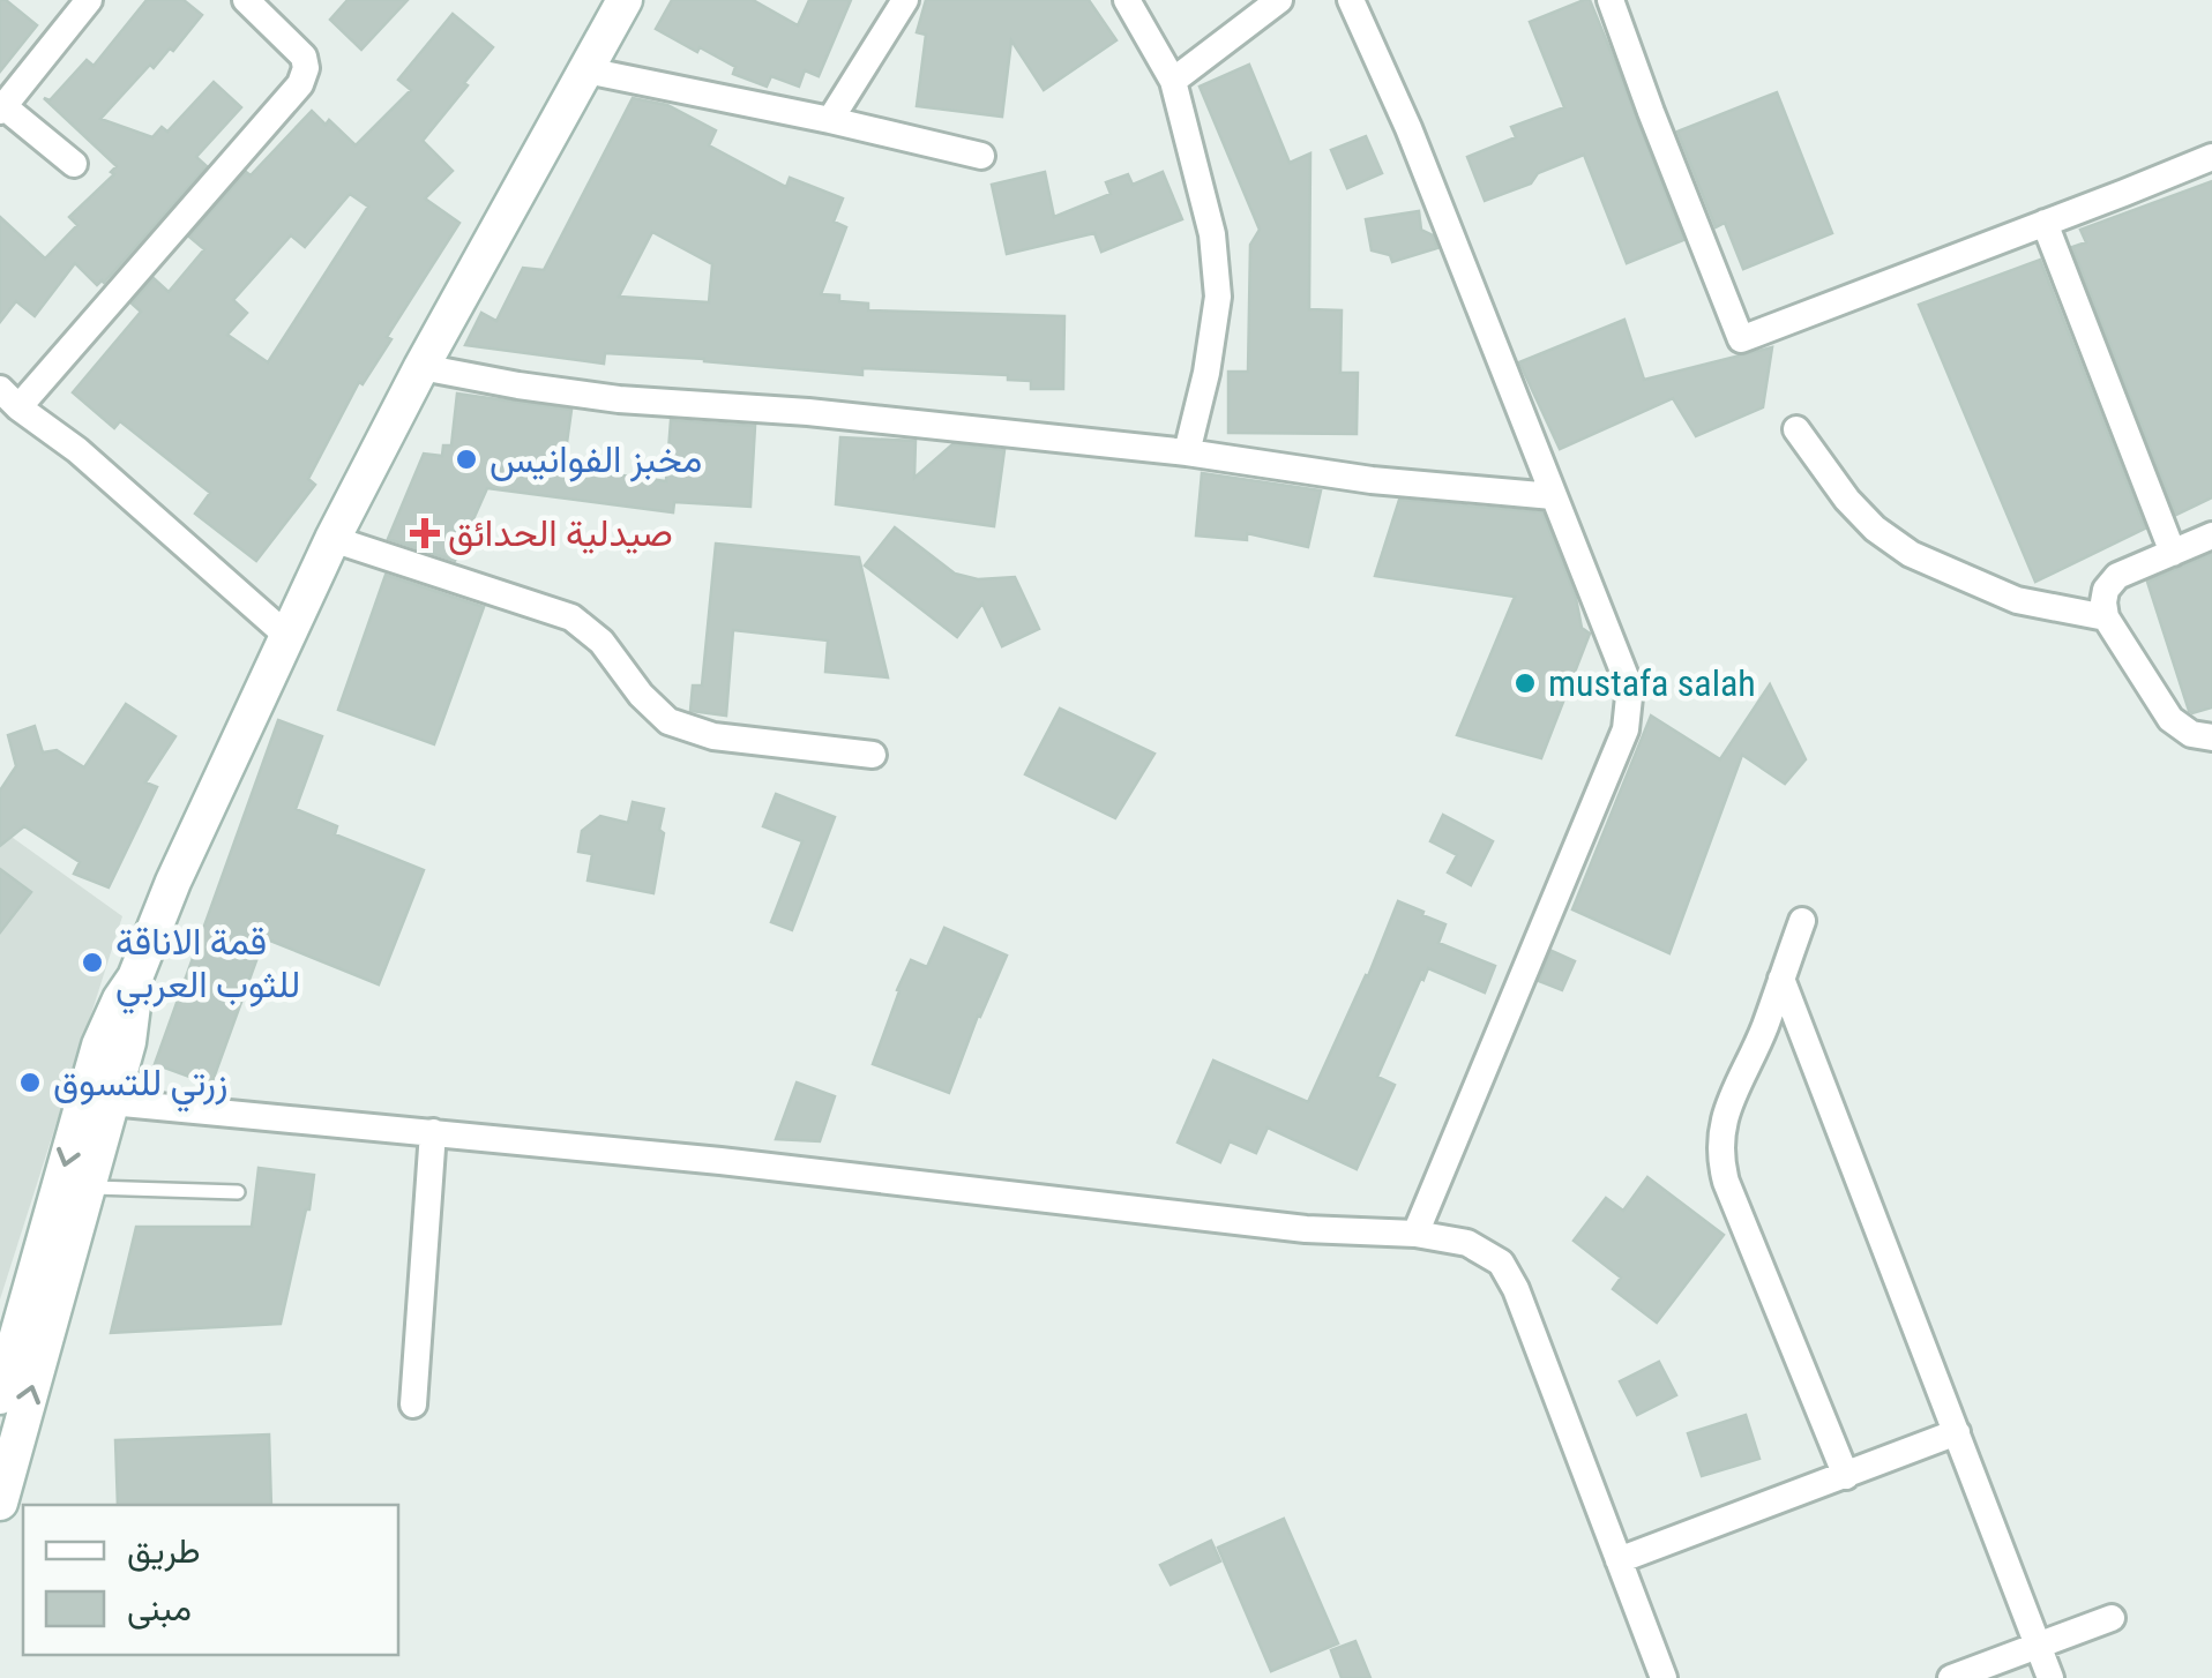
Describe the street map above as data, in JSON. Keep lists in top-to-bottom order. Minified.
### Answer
{"places":{"other":["مخبز الفوانيس","mustafa salah","قمة الاناقة للثوب العربي","زرتي للتسوق"],"health":["صيدلية الحدائق"]},"legend":["طريق","مبنى"]}
